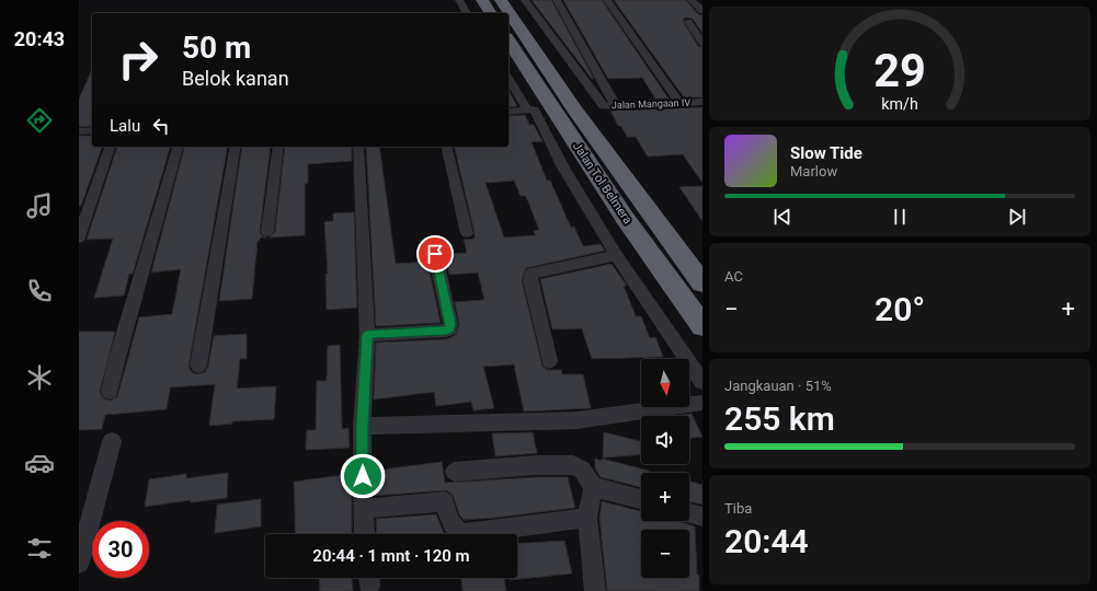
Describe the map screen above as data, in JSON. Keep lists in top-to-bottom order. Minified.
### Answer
{"streets":{"highway":["Jalan Tol Belmera"],"street":["Jalan Mangaan IV"]},"north":"bottom","page":{"tabs":"20:43","turn":["50 m","Belok kanan"],"then":"Lalu","song":["Slow Tide","Marlow"],"tile":["AC",["Jangkauan · 51%","255 km"],["Tiba","20:44"]],"heat":["−","20°","+"],"map_buttons":["+","−"],"limit":"30","trip":"20:44 · 1 mnt · 120 m","gauge":["29","km/h"]}}
